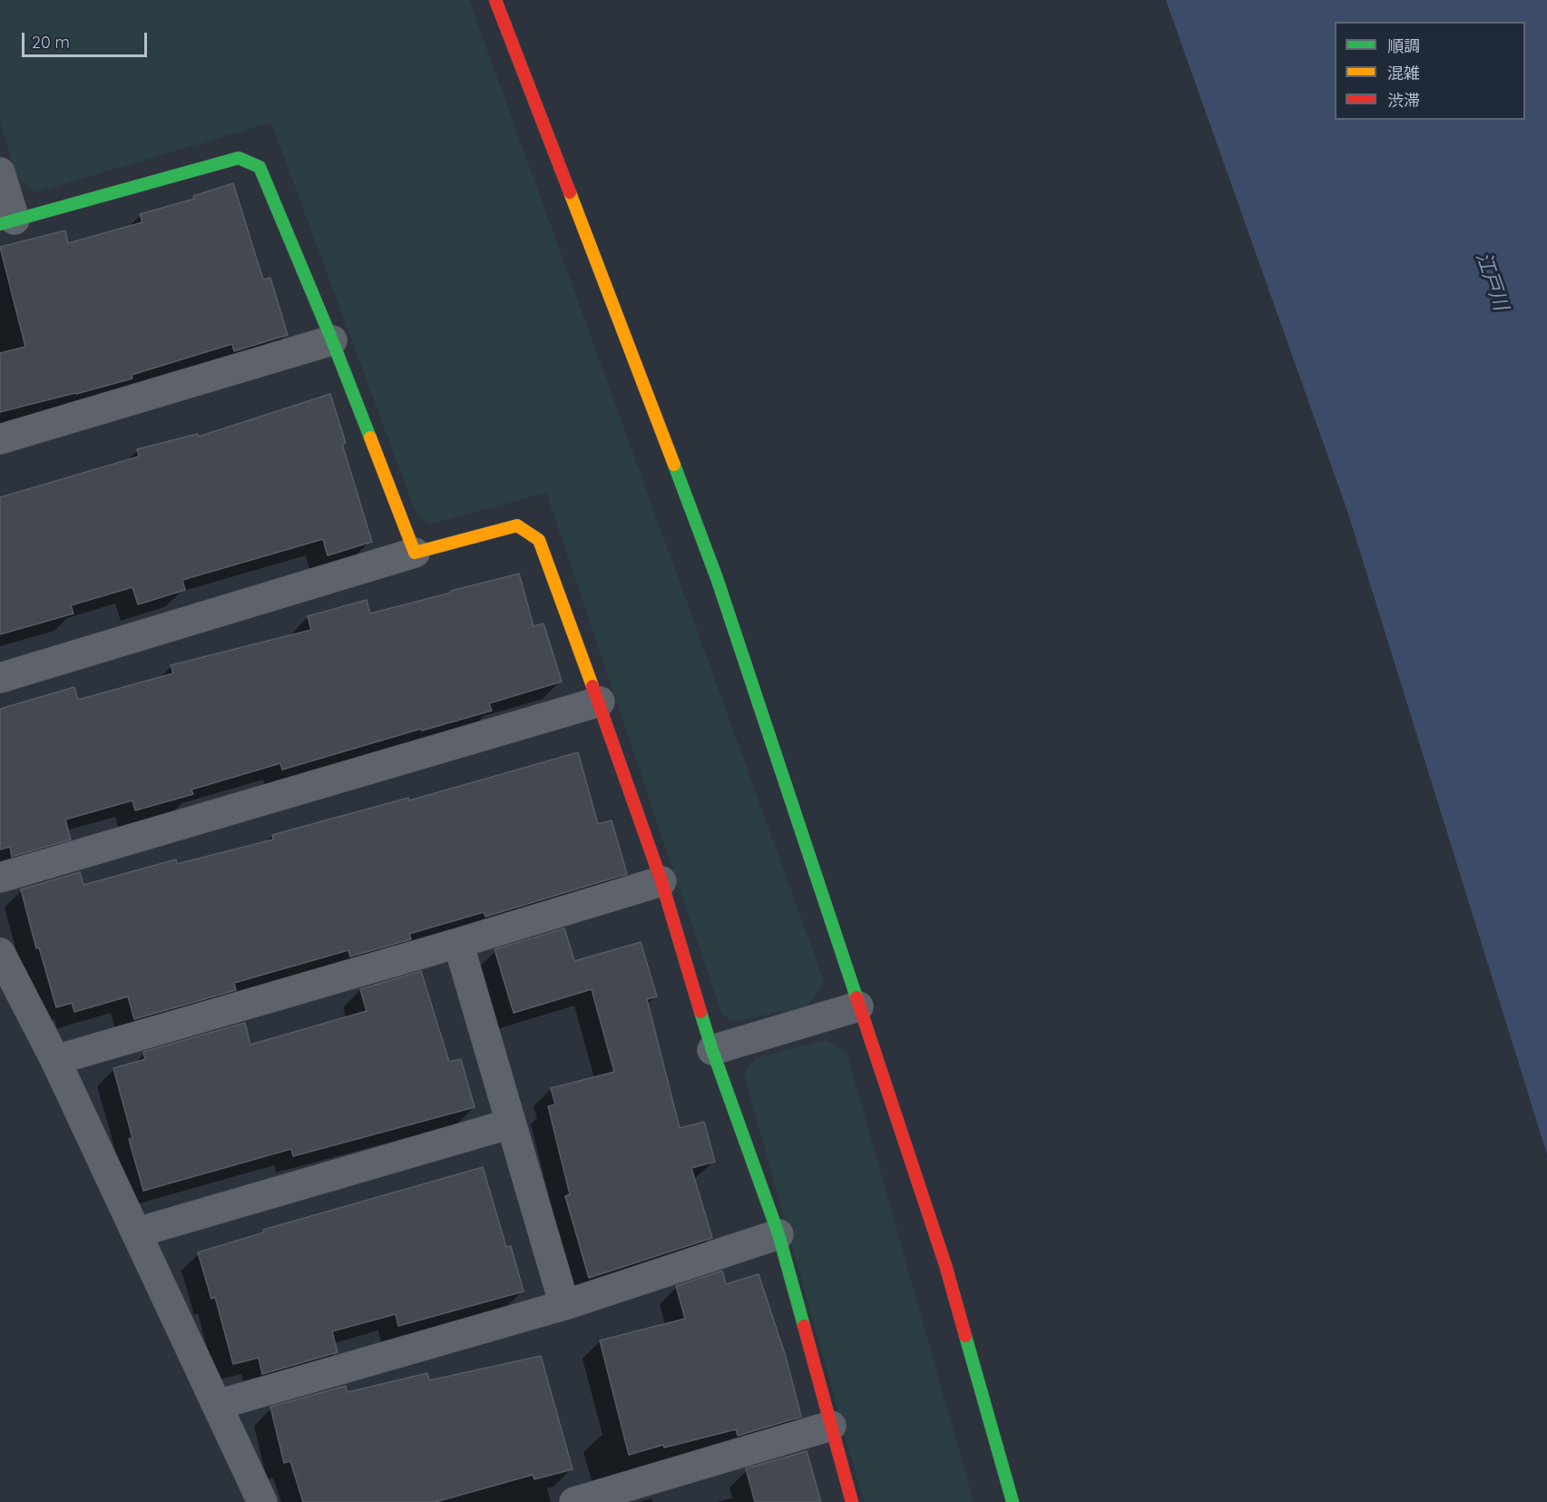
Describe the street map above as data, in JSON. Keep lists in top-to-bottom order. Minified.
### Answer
{"water":["江戸川"],"legend":["順調","混雑","渋滞"],"scale_bar":"20 m"}
